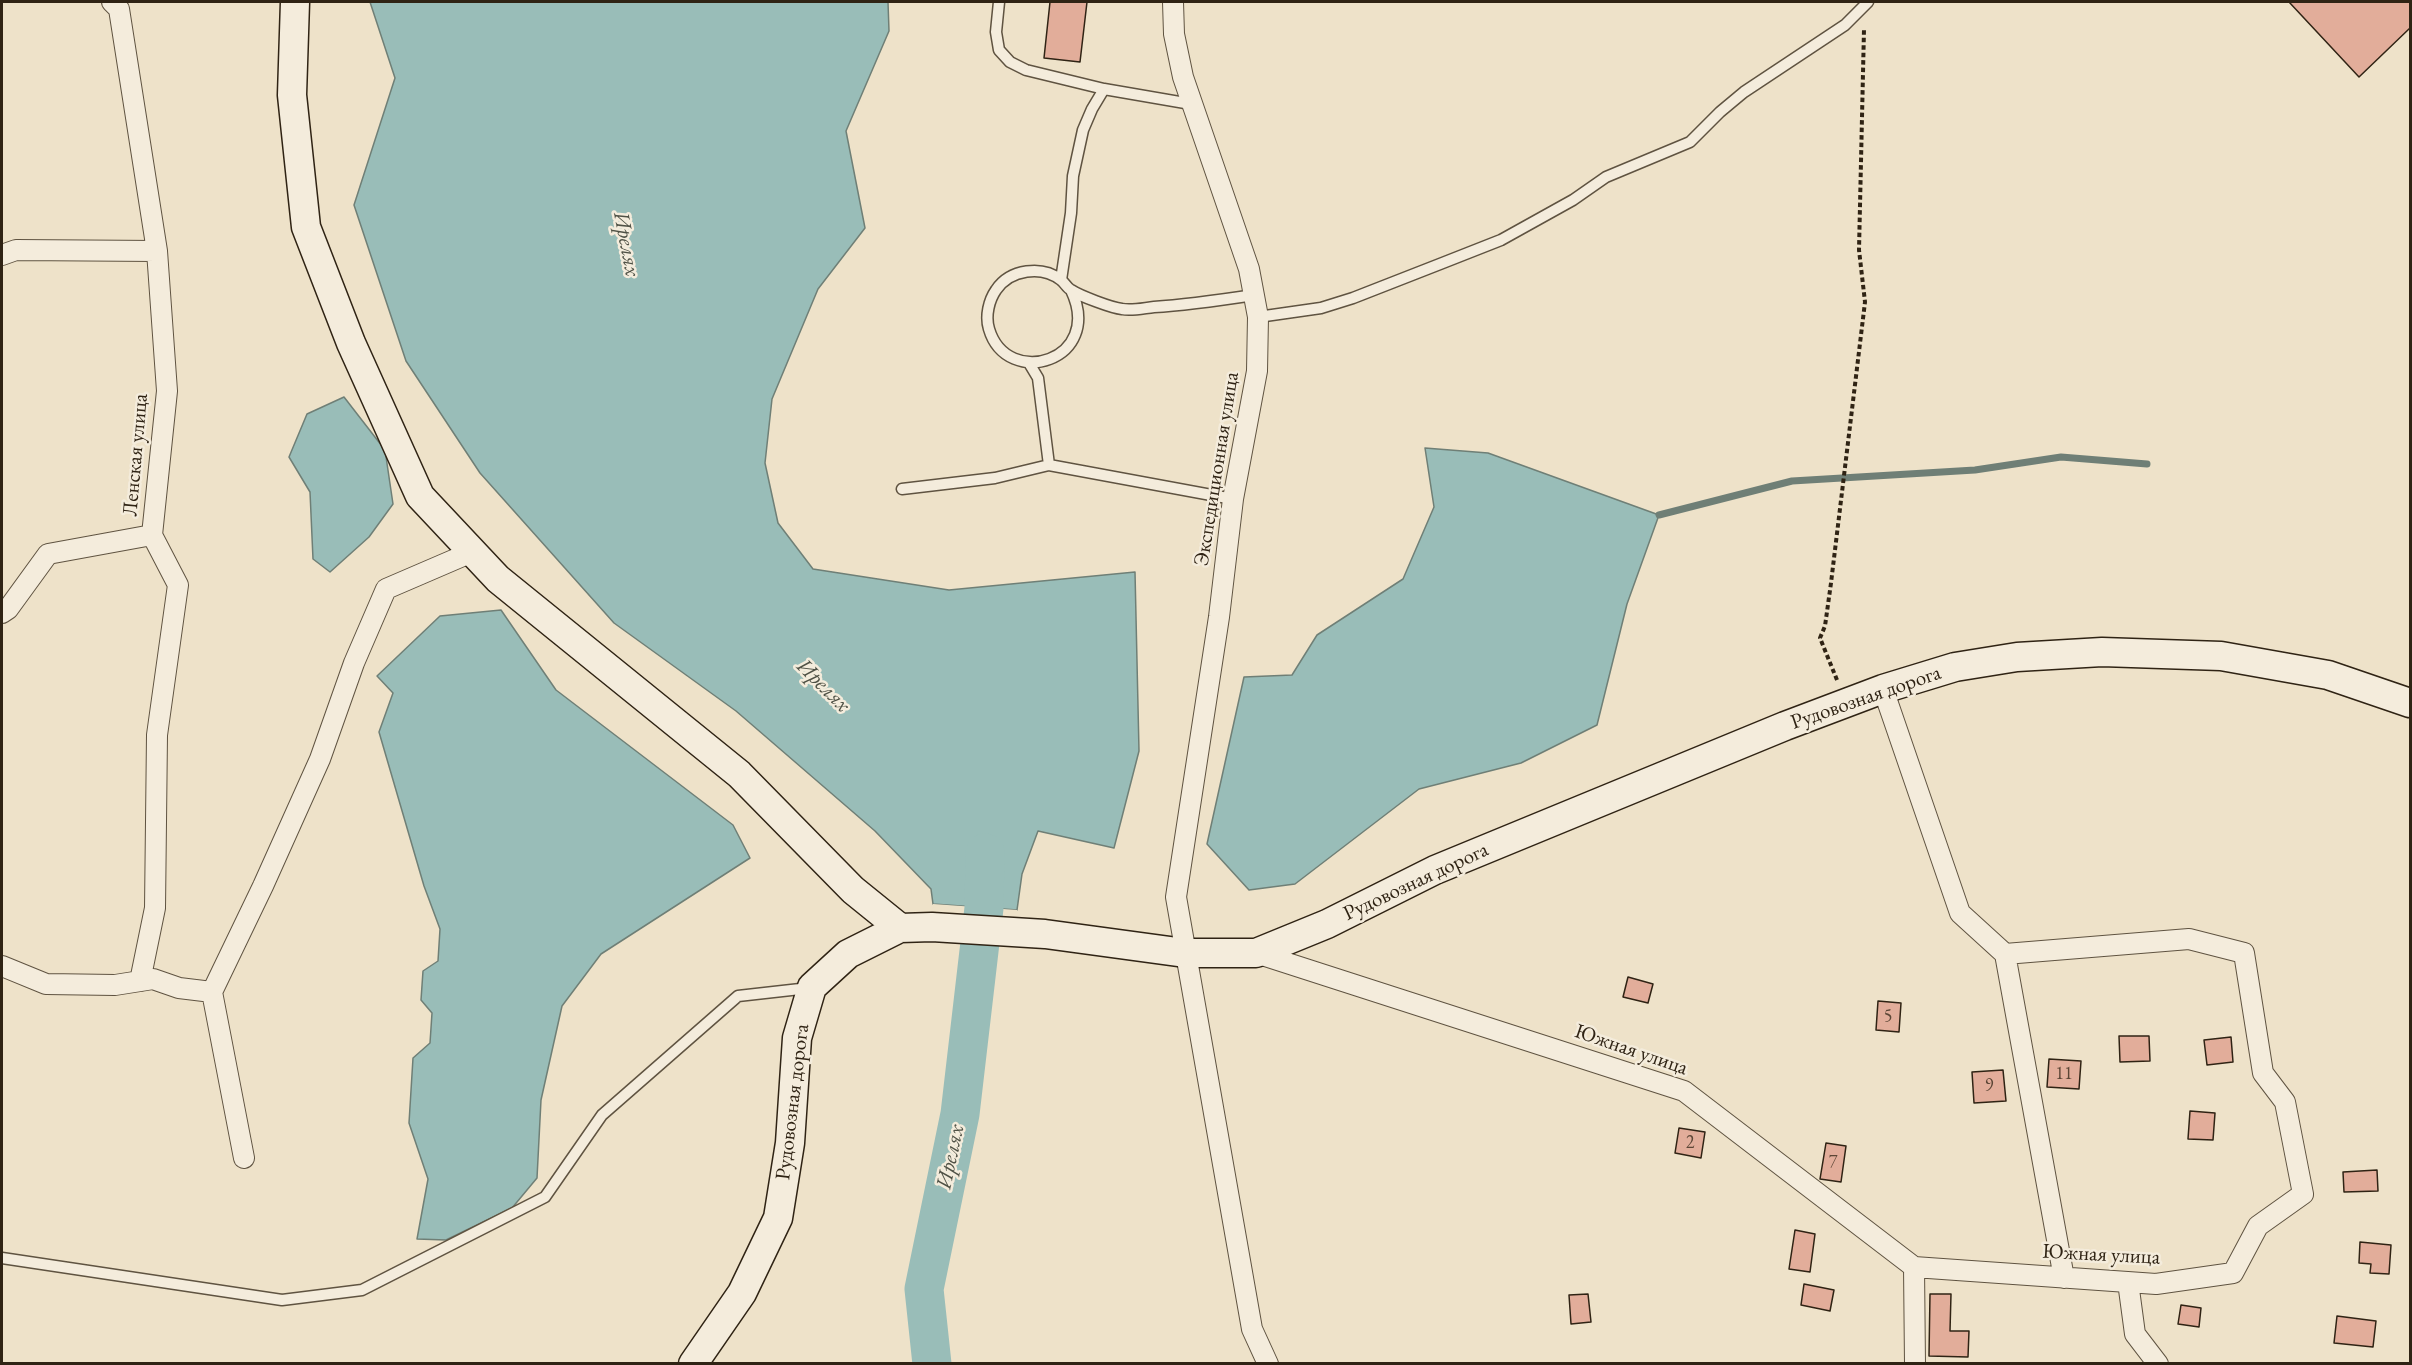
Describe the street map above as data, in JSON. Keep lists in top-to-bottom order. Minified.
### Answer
{"streets":{"street":["Ленская улица","Экспедиционная улица","Рудовозная дорога","Южная улица"]},"crossings":[["Экспедиционная улица","Рудовозная дорога"],["Рудовозная дорога","Южная улица"]],"water":["Ирелях"],"house_numbers":["5","11","9","2","7"]}
